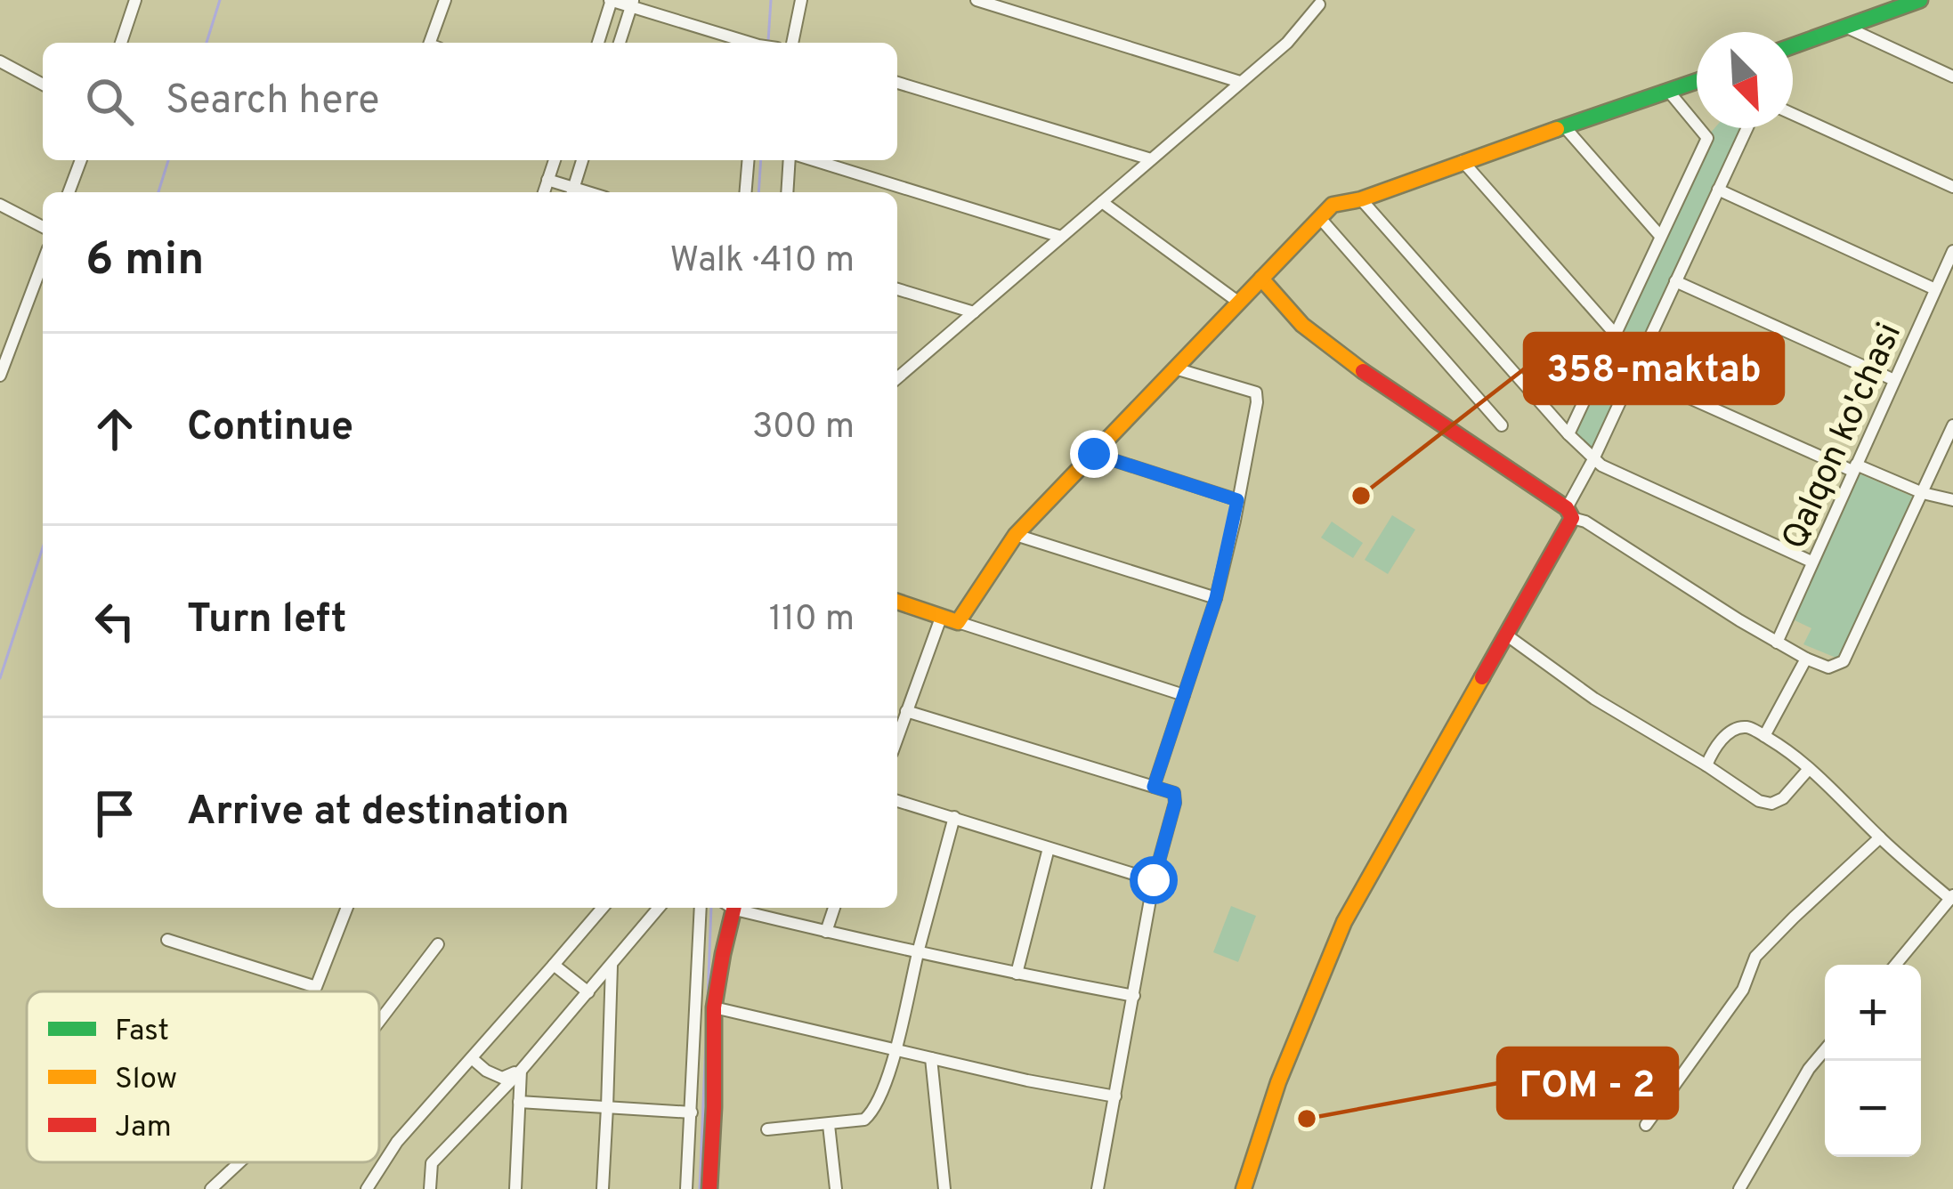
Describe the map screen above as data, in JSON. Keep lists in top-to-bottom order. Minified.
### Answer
{"streets":{"street":["Qalqon ko'chasi"]},"places":["358-maktab","ГОМ - 2"],"legend":["Fast","Slow","Jam"],"north":"bottom right","page":{"search":"Search here","heading":["6 min","Walk · 410 m"],"list":[["Continue","300 m"],["Turn left","110 m"],"Arrive at destination"],"map_buttons":["+","−"]}}
